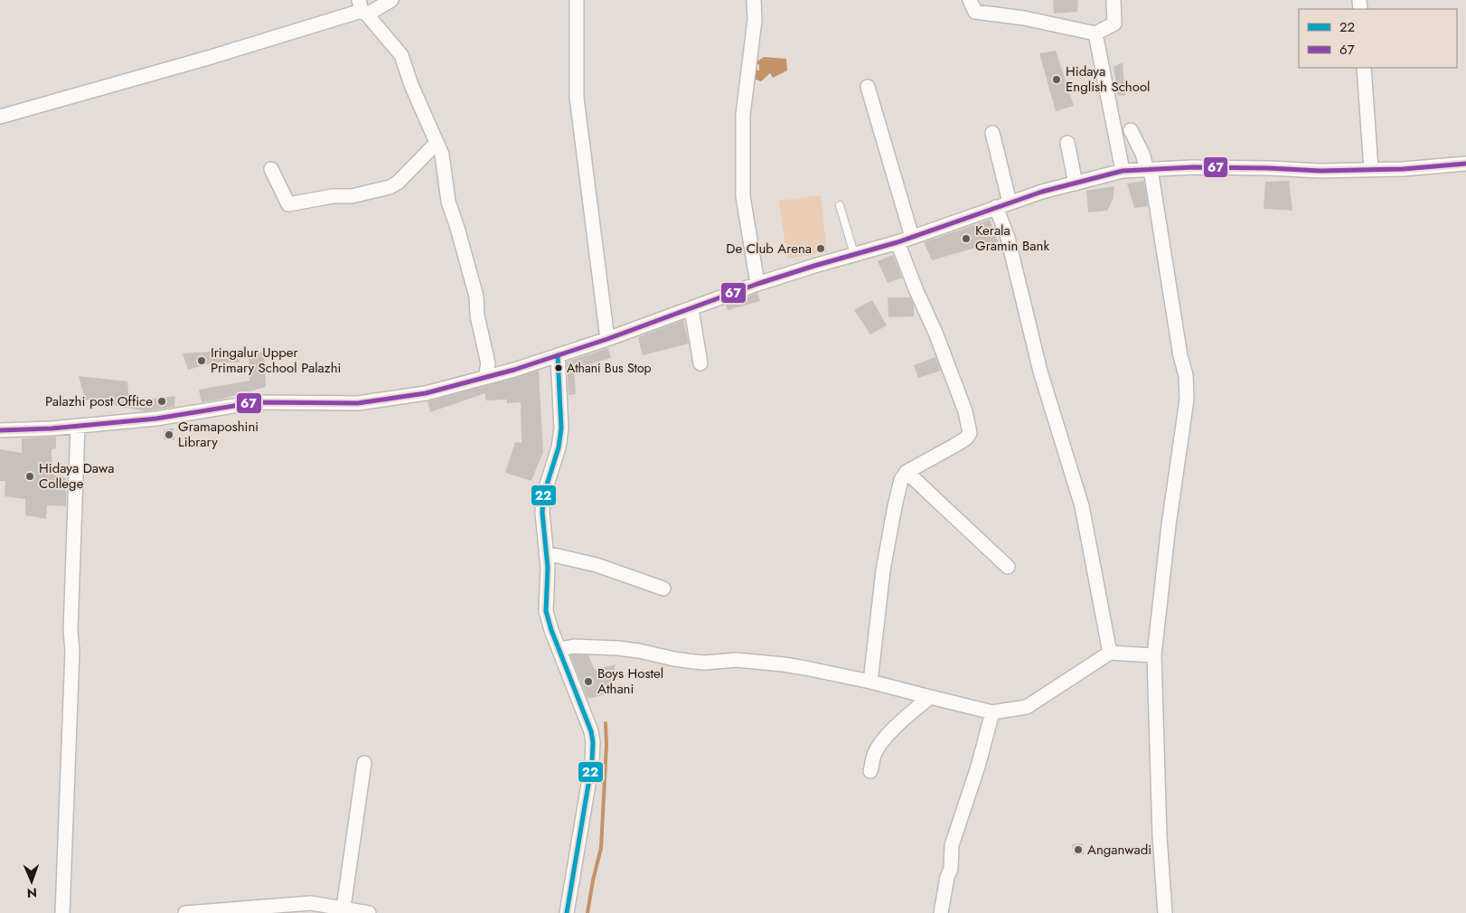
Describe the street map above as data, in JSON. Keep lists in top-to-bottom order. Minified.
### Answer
{"places":["Hidaya English School","Kerala Gramin Bank","De Club Arena","Iringalur Upper Primary School Palazhi","Athani Bus Stop","Palazhi post Office","Gramaposhini Library","Hidaya Dawa College","Boys Hostel Athani","Anganwadi"],"lines":["transit line 67","transit line 22"],"legend":["22","67"],"north":"bottom"}
